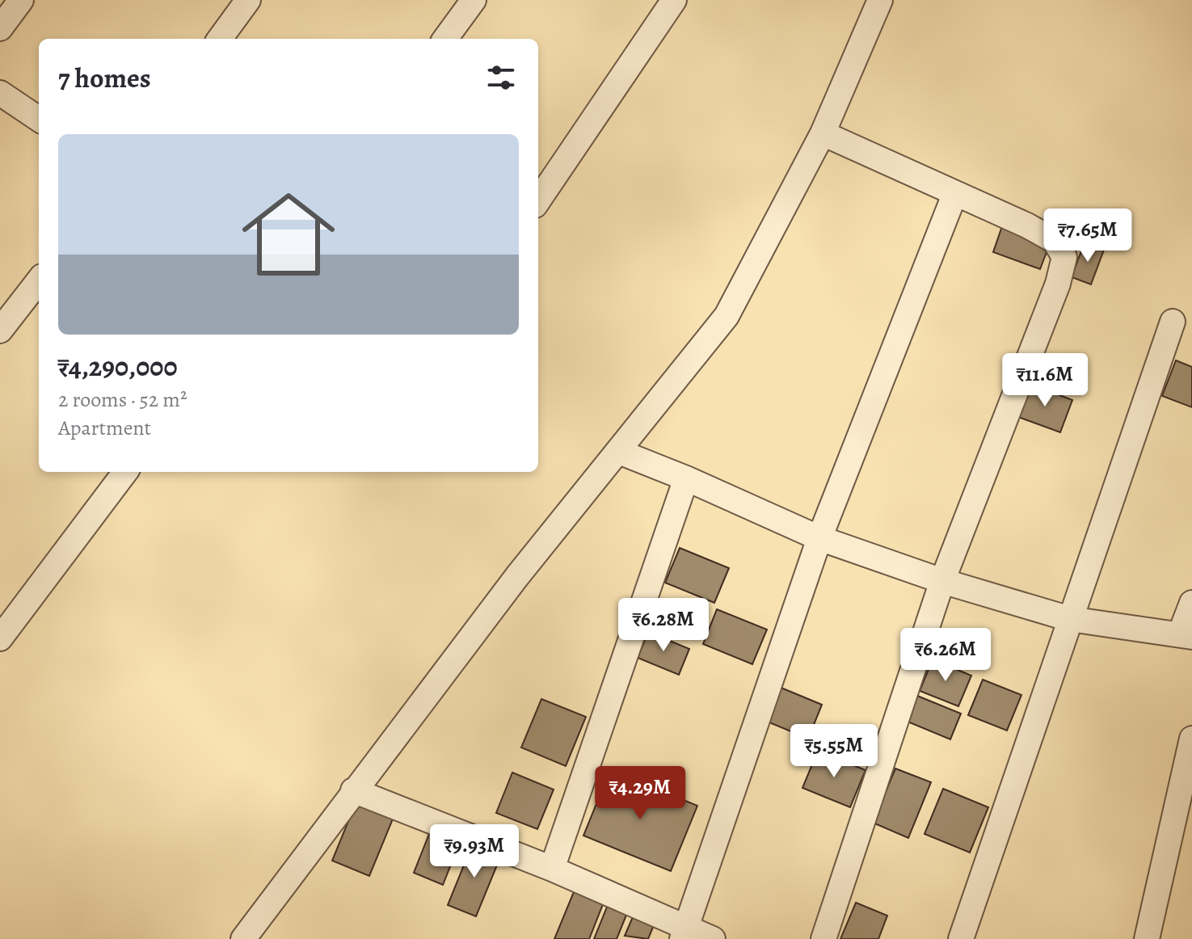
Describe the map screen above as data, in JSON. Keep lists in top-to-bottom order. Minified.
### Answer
{"page":{"heading":"7 homes","list":[{"name":"₹4,290,000","note":"2 rooms · 52 m² · Apartment"}],"price":["₹7.65M","₹11.6M","₹6.28M","₹6.26M","₹5.55M","₹4.29M","₹9.93M"]}}
